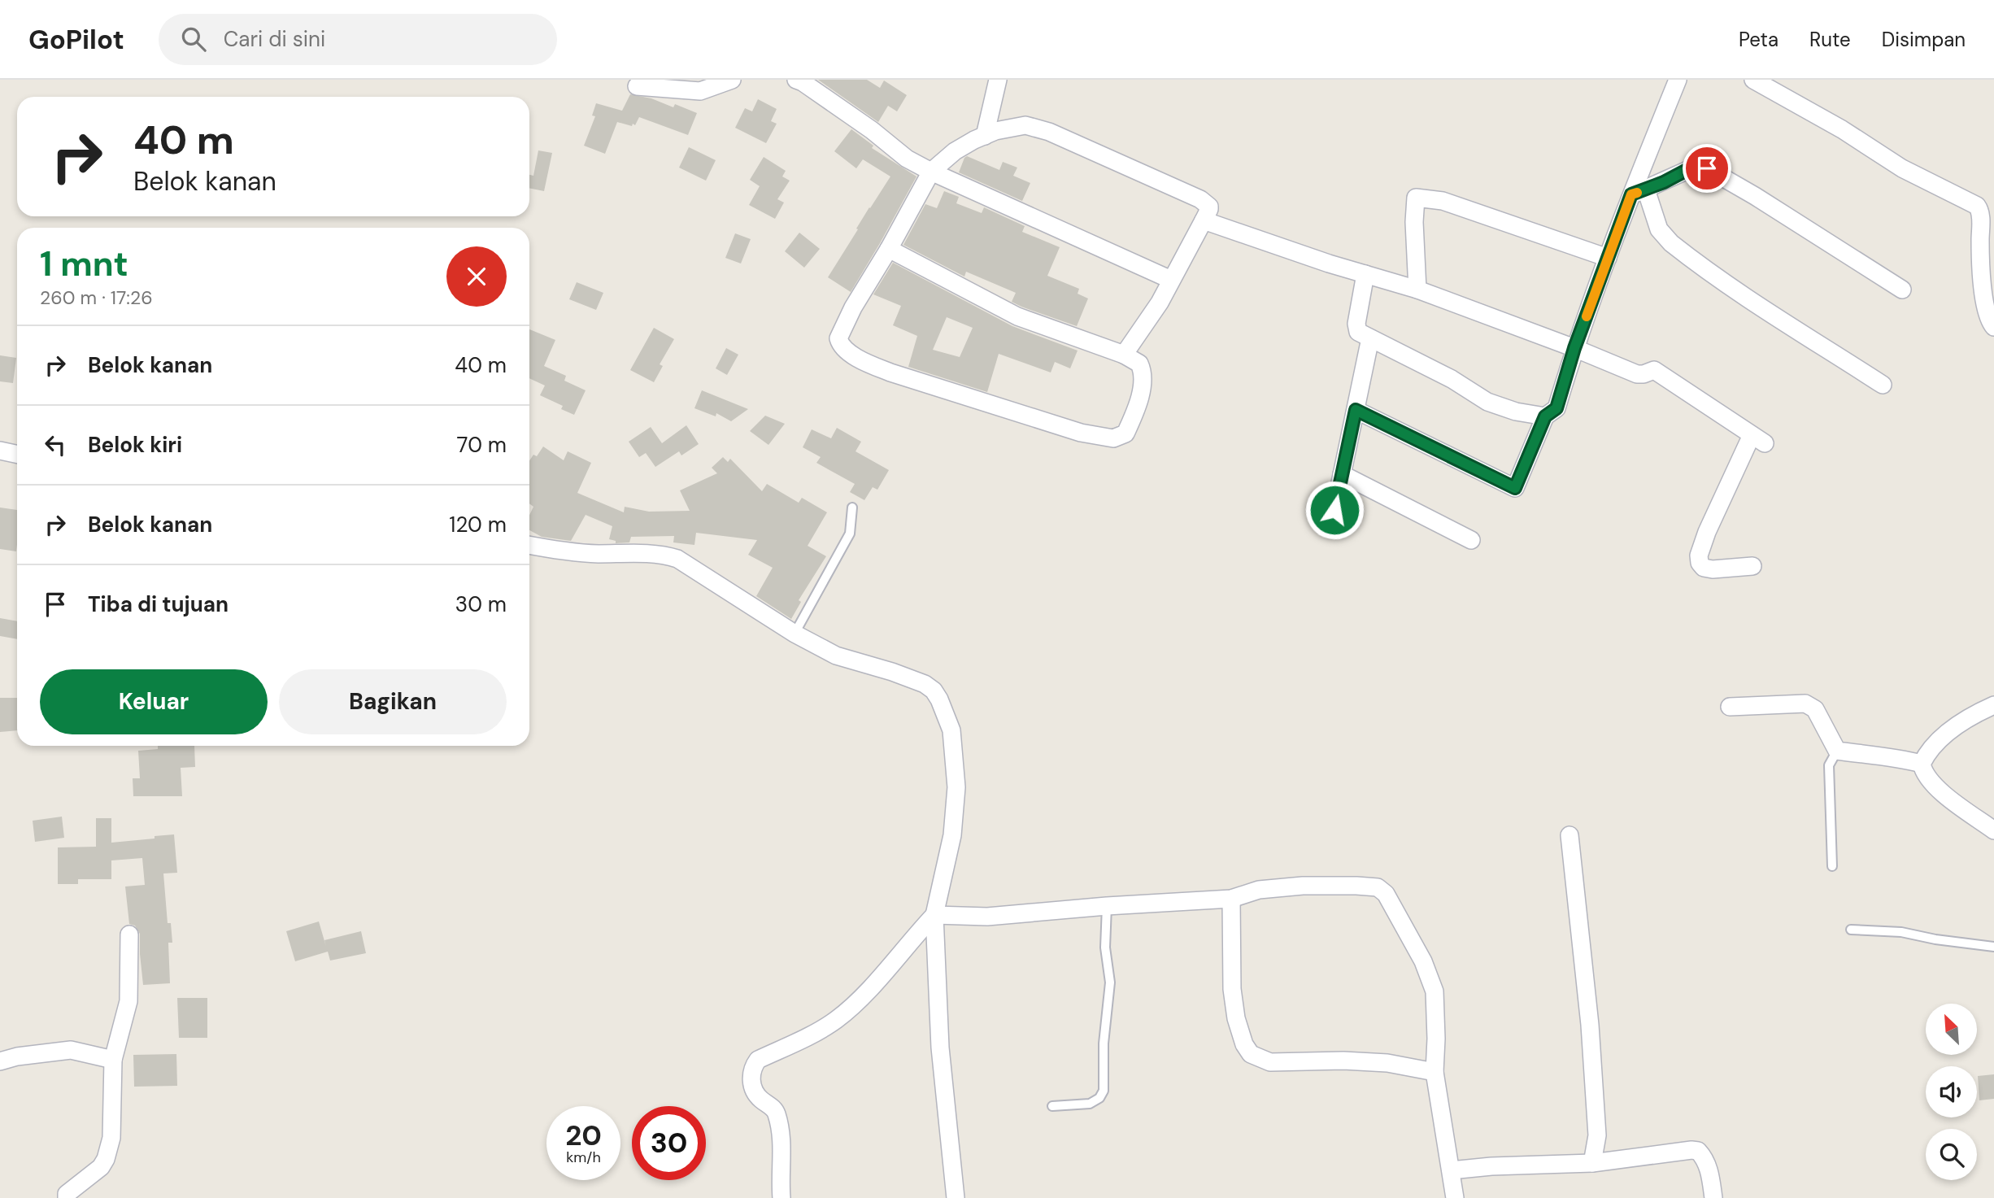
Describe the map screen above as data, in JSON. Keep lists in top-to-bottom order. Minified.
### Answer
{"north":"top left","page":{"header":"GoPilot","search":"Cari di sini","nav":["Peta","Rute","Disimpan"],"turn":["40 m","Belok kanan"],"heading":["1 mnt","260 m · 17:26"],"list":[{"name":"Belok kanan","value":"40 m"},{"name":"Belok kiri","value":"70 m"},{"name":"Belok kanan","value":"120 m"},{"name":"Tiba di tujuan","value":"30 m"}],"buttons":["Keluar","Bagikan"],"speed":"20 km/h","limit":"30"}}
